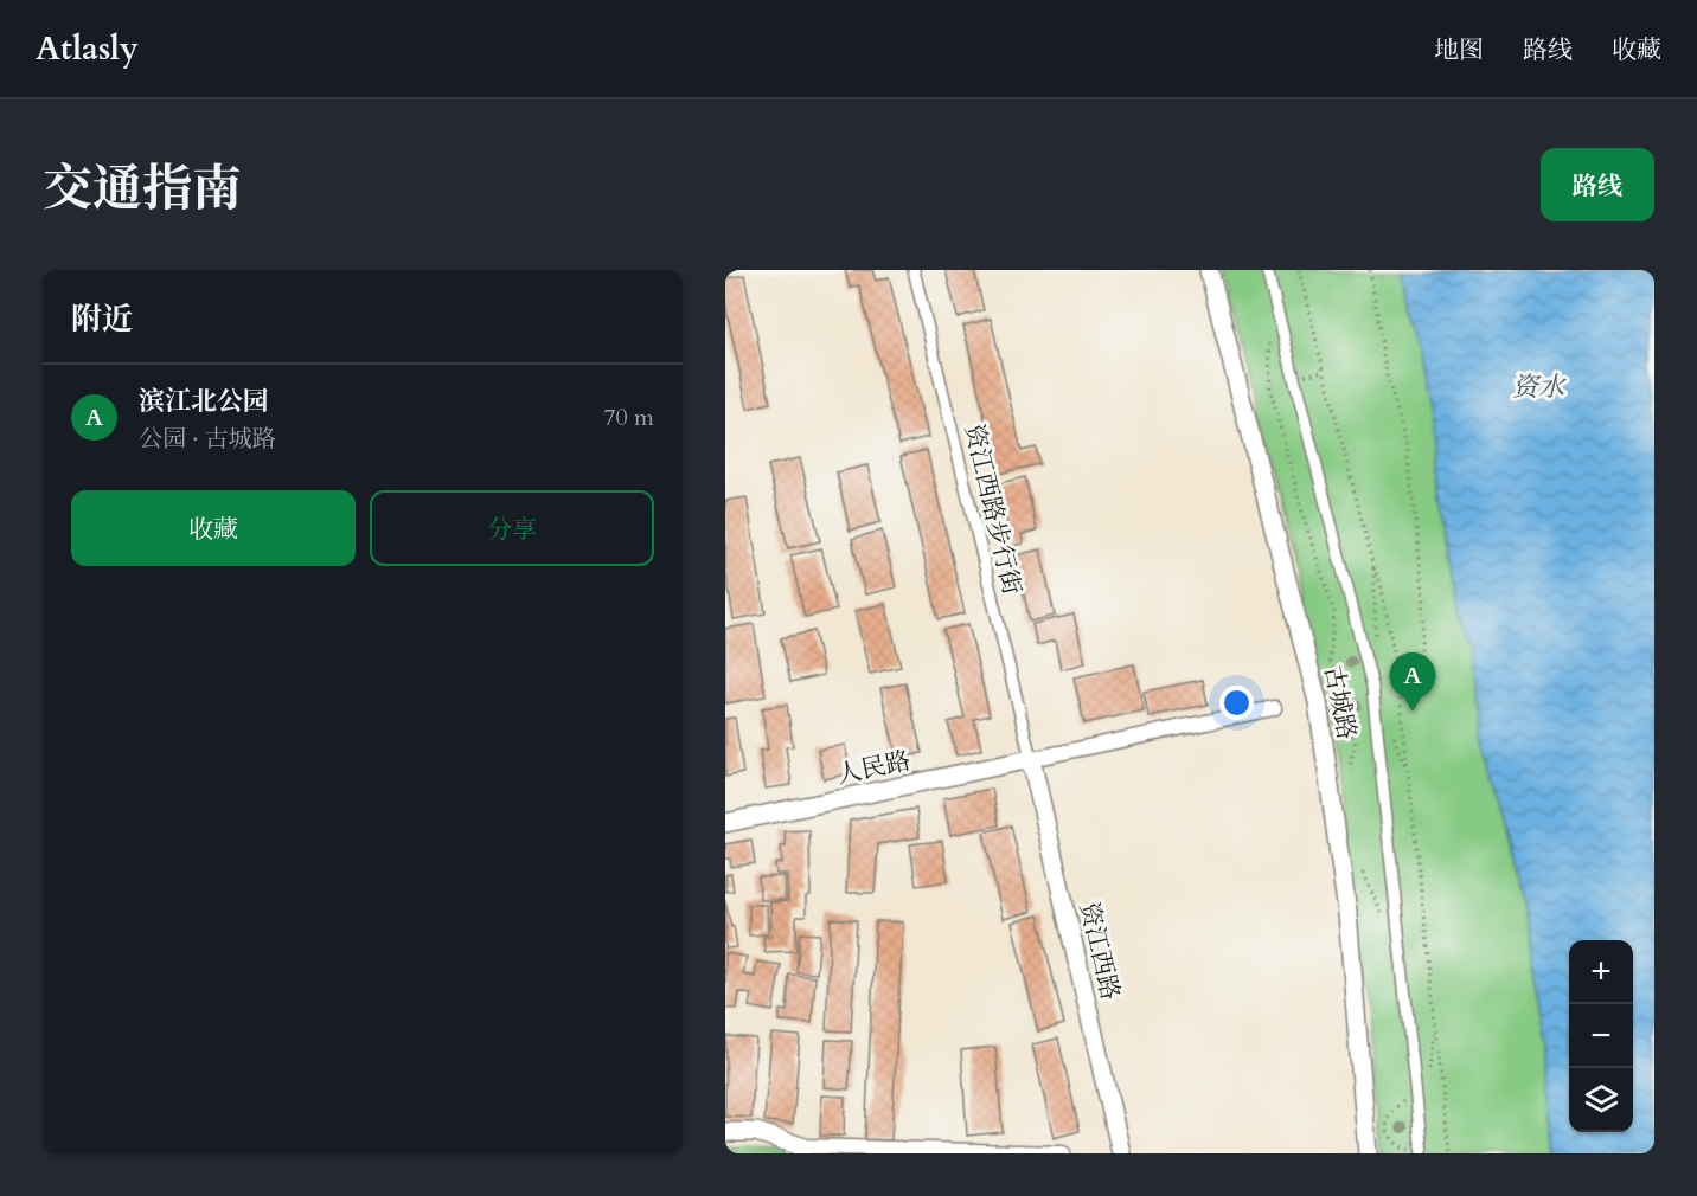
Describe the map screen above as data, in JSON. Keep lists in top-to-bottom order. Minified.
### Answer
{"streets":{"street":["资江西路步行街","古城路","人民路","资江西路"]},"crossings":[["资江西路步行街","人民路"],["资江西路步行街","资江西路"],["人民路","资江西路"]],"water":["资水"],"page":{"header":"Atlasly","nav":["地图","路线","收藏"],"title":"交通指南","buttons":["路线",["收藏","分享"]],"heading":"附近","list":[{"mark":"A","name":"滨江北公园","note":"公园 · 古城路","value":"70 m"}],"pins":"A","map_buttons":["+","−"]}}
